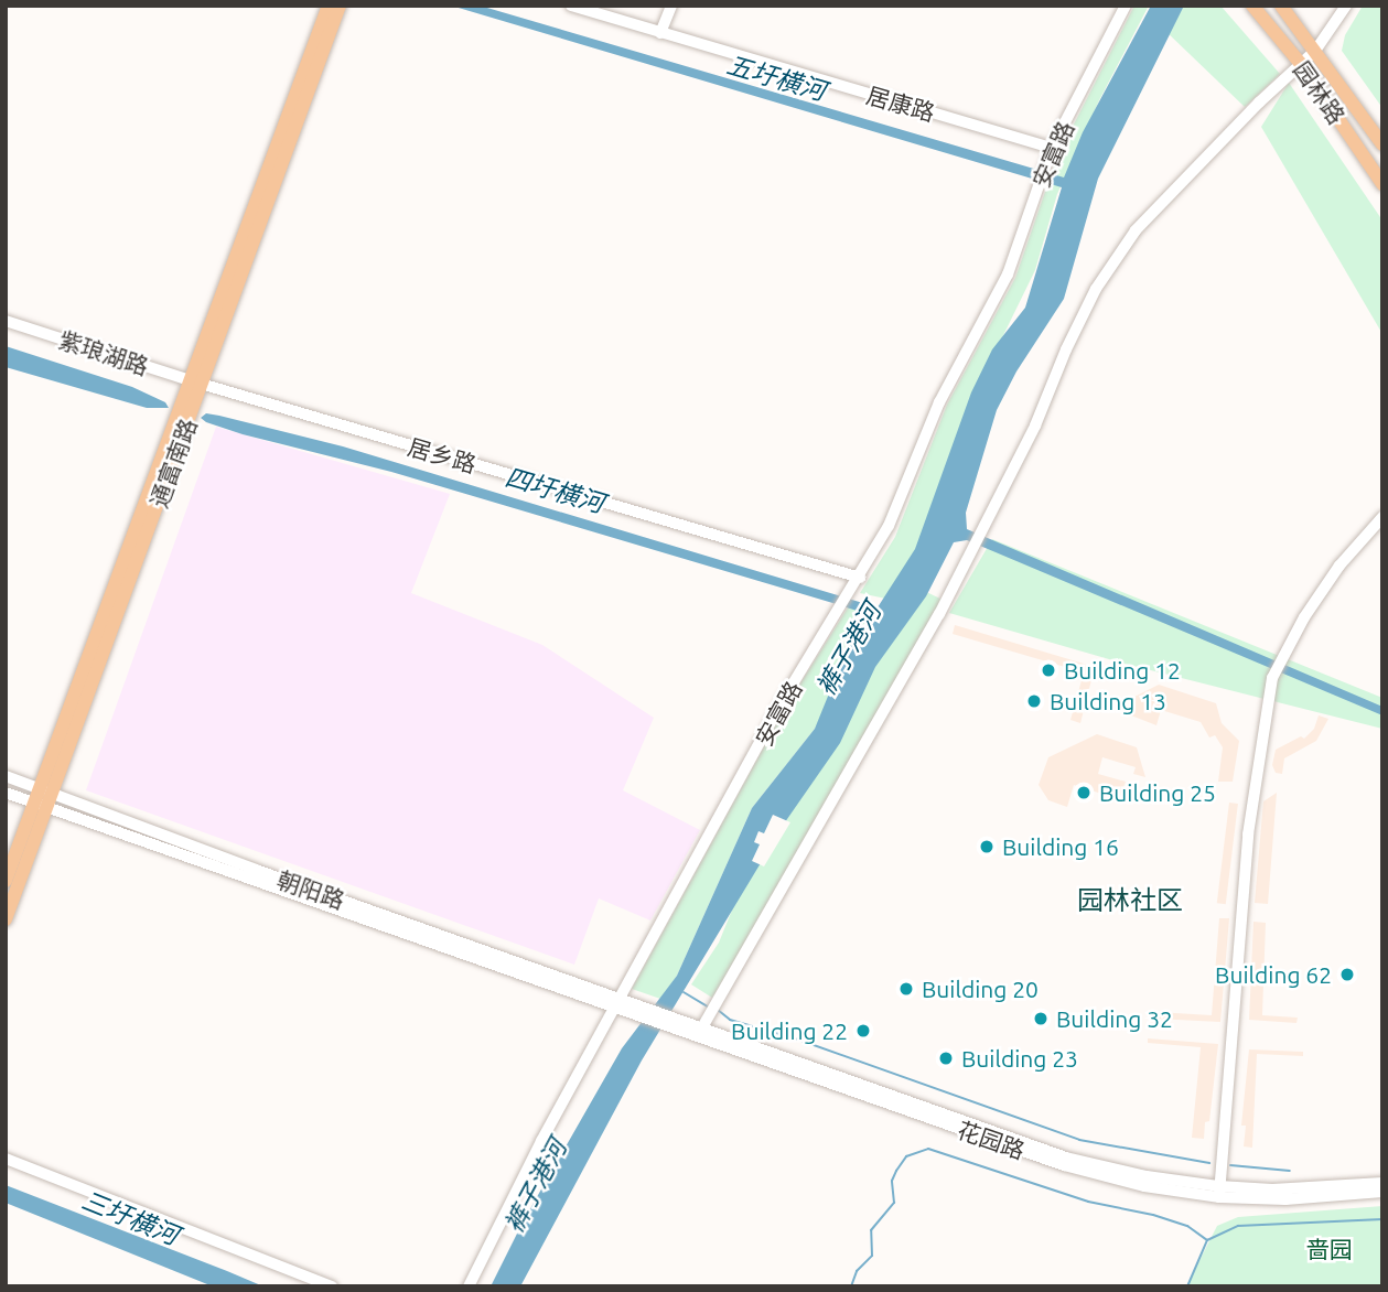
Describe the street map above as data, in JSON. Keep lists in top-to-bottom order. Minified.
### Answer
{"streets":{"main road":["园林路","通富南路"],"street":["居康路","安富路","紫琅湖路","居乡路","朝阳路","花园路"]},"crossings":[["居康路","安富路"],["安富路","居乡路"],["安富路","朝阳路"],["安富路","花园路"],["紫琅湖路","居乡路"],["紫琅湖路","通富南路"],["居乡路","通富南路"],["通富南路","朝阳路"],["朝阳路","花园路"]],"districts":["园林社区"],"water":["五圩横河","四圩横河","裤子港河","三圩横河"],"parks":["啬园"],"places":["Building 12","Building 13","Building 25","Building 16","Building 62","Building 20","Building 32","Building 22","Building 23"]}
